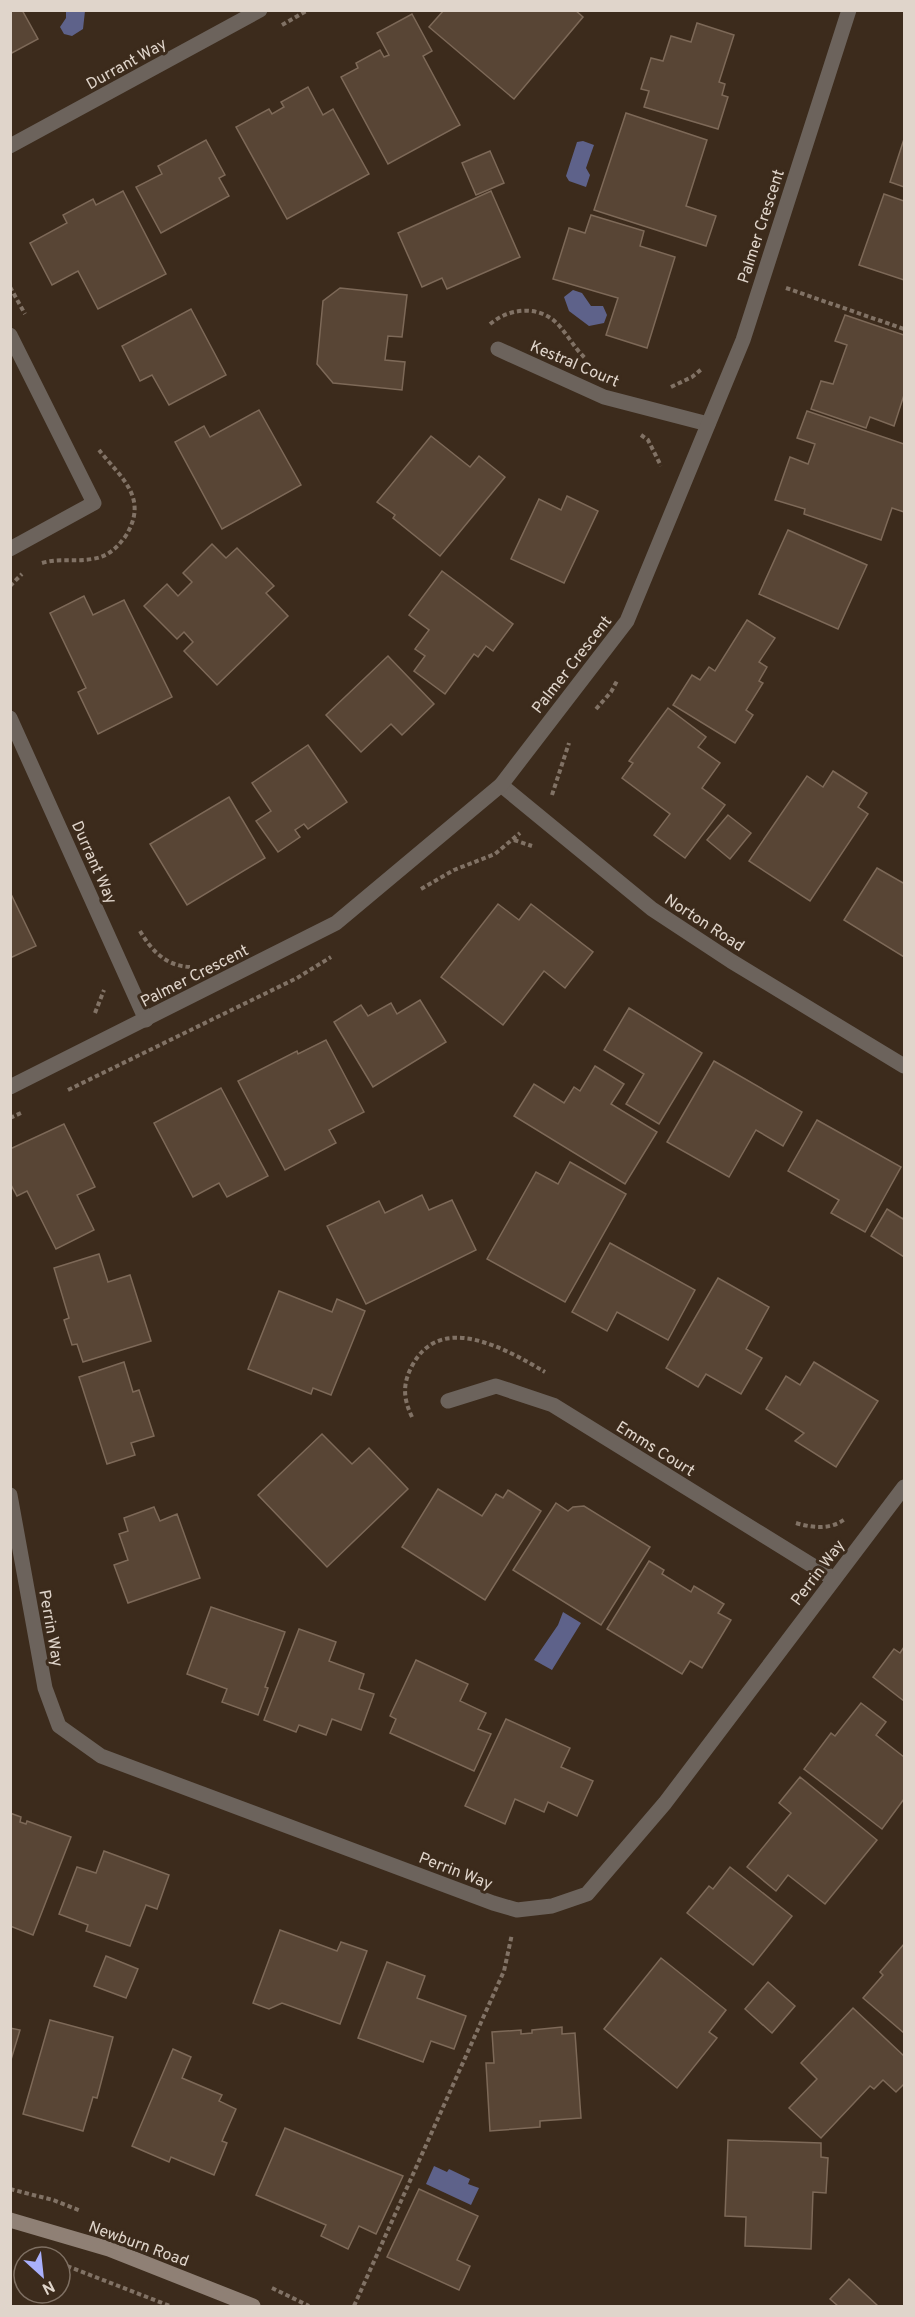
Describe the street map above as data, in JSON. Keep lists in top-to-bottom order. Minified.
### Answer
{"streets":{"street":["Durrant Way","Palmer Crescent","Kestral Court","Norton Road","Emms Court","Perrin Way","Newburn Road"]},"crossings":[["Durrant Way","Palmer Crescent"],["Palmer Crescent","Kestral Court"],["Palmer Crescent","Norton Road"],["Emms Court","Perrin Way"]],"north":"bottom right"}
